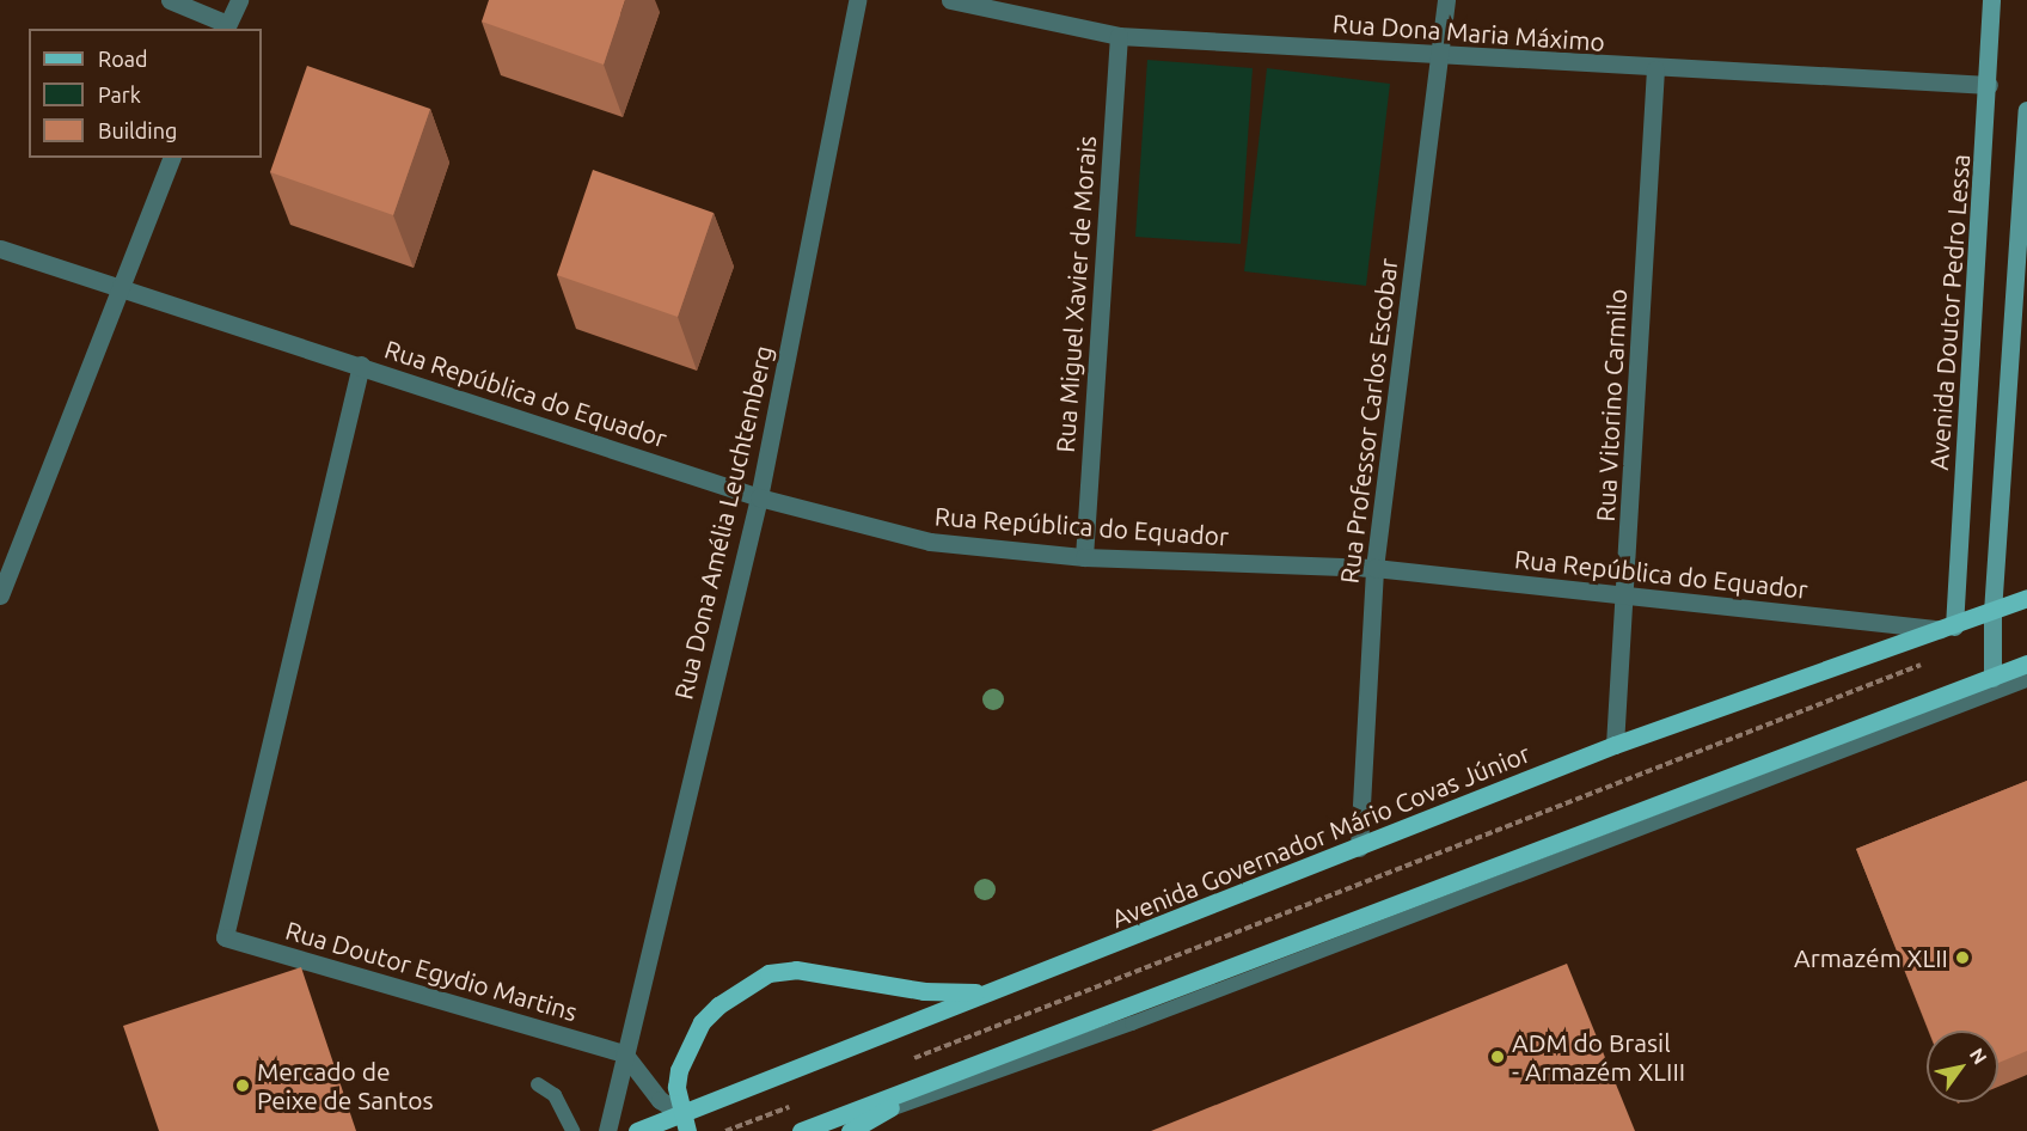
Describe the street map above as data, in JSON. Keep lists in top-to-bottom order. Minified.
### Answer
{"streets":{"main road":["Avenida Doutor Pedro Lessa","Avenida Governador Mário Covas Júnior"],"street":["Rua Dona Maria Máximo","Rua Miguel Xavier de Morais","Rua República do Equador","Rua Vitorino Carmilo","Rua Professor Carlos Escobar","Rua Dona Amélia Leuchtemberg","Rua Doutor Egydio Martins"]},"crossings":[["Rua Dona Maria Máximo","Rua Miguel Xavier de Morais"],["Rua Dona Maria Máximo","Avenida Doutor Pedro Lessa"],["Rua Dona Maria Máximo","Rua Vitorino Carmilo"],["Rua Dona Maria Máximo","Rua Professor Carlos Escobar"],["Rua Miguel Xavier de Morais","Rua República do Equador"],["Avenida Doutor Pedro Lessa","Rua República do Equador"],["Avenida Doutor Pedro Lessa","Avenida Governador Mário Covas Júnior"],["Rua República do Equador","Rua Vitorino Carmilo"],["Rua República do Equador","Rua Professor Carlos Escobar"],["Rua República do Equador","Rua Dona Amélia Leuchtemberg"],["Rua República do Equador","Avenida Governador Mário Covas Júnior"],["Rua República do Equador","Rua Doutor Egydio Martins"],["Rua Vitorino Carmilo","Avenida Governador Mário Covas Júnior"],["Rua Professor Carlos Escobar","Avenida Governador Mário Covas Júnior"],["Rua Dona Amélia Leuchtemberg","Rua Doutor Egydio Martins"]],"places":["Armazém XLII","ADM do Brasil - Armazém XLIII","Mercado de Peixe de Santos"],"legend":["Road","Park","Building"],"north":"top right"}
